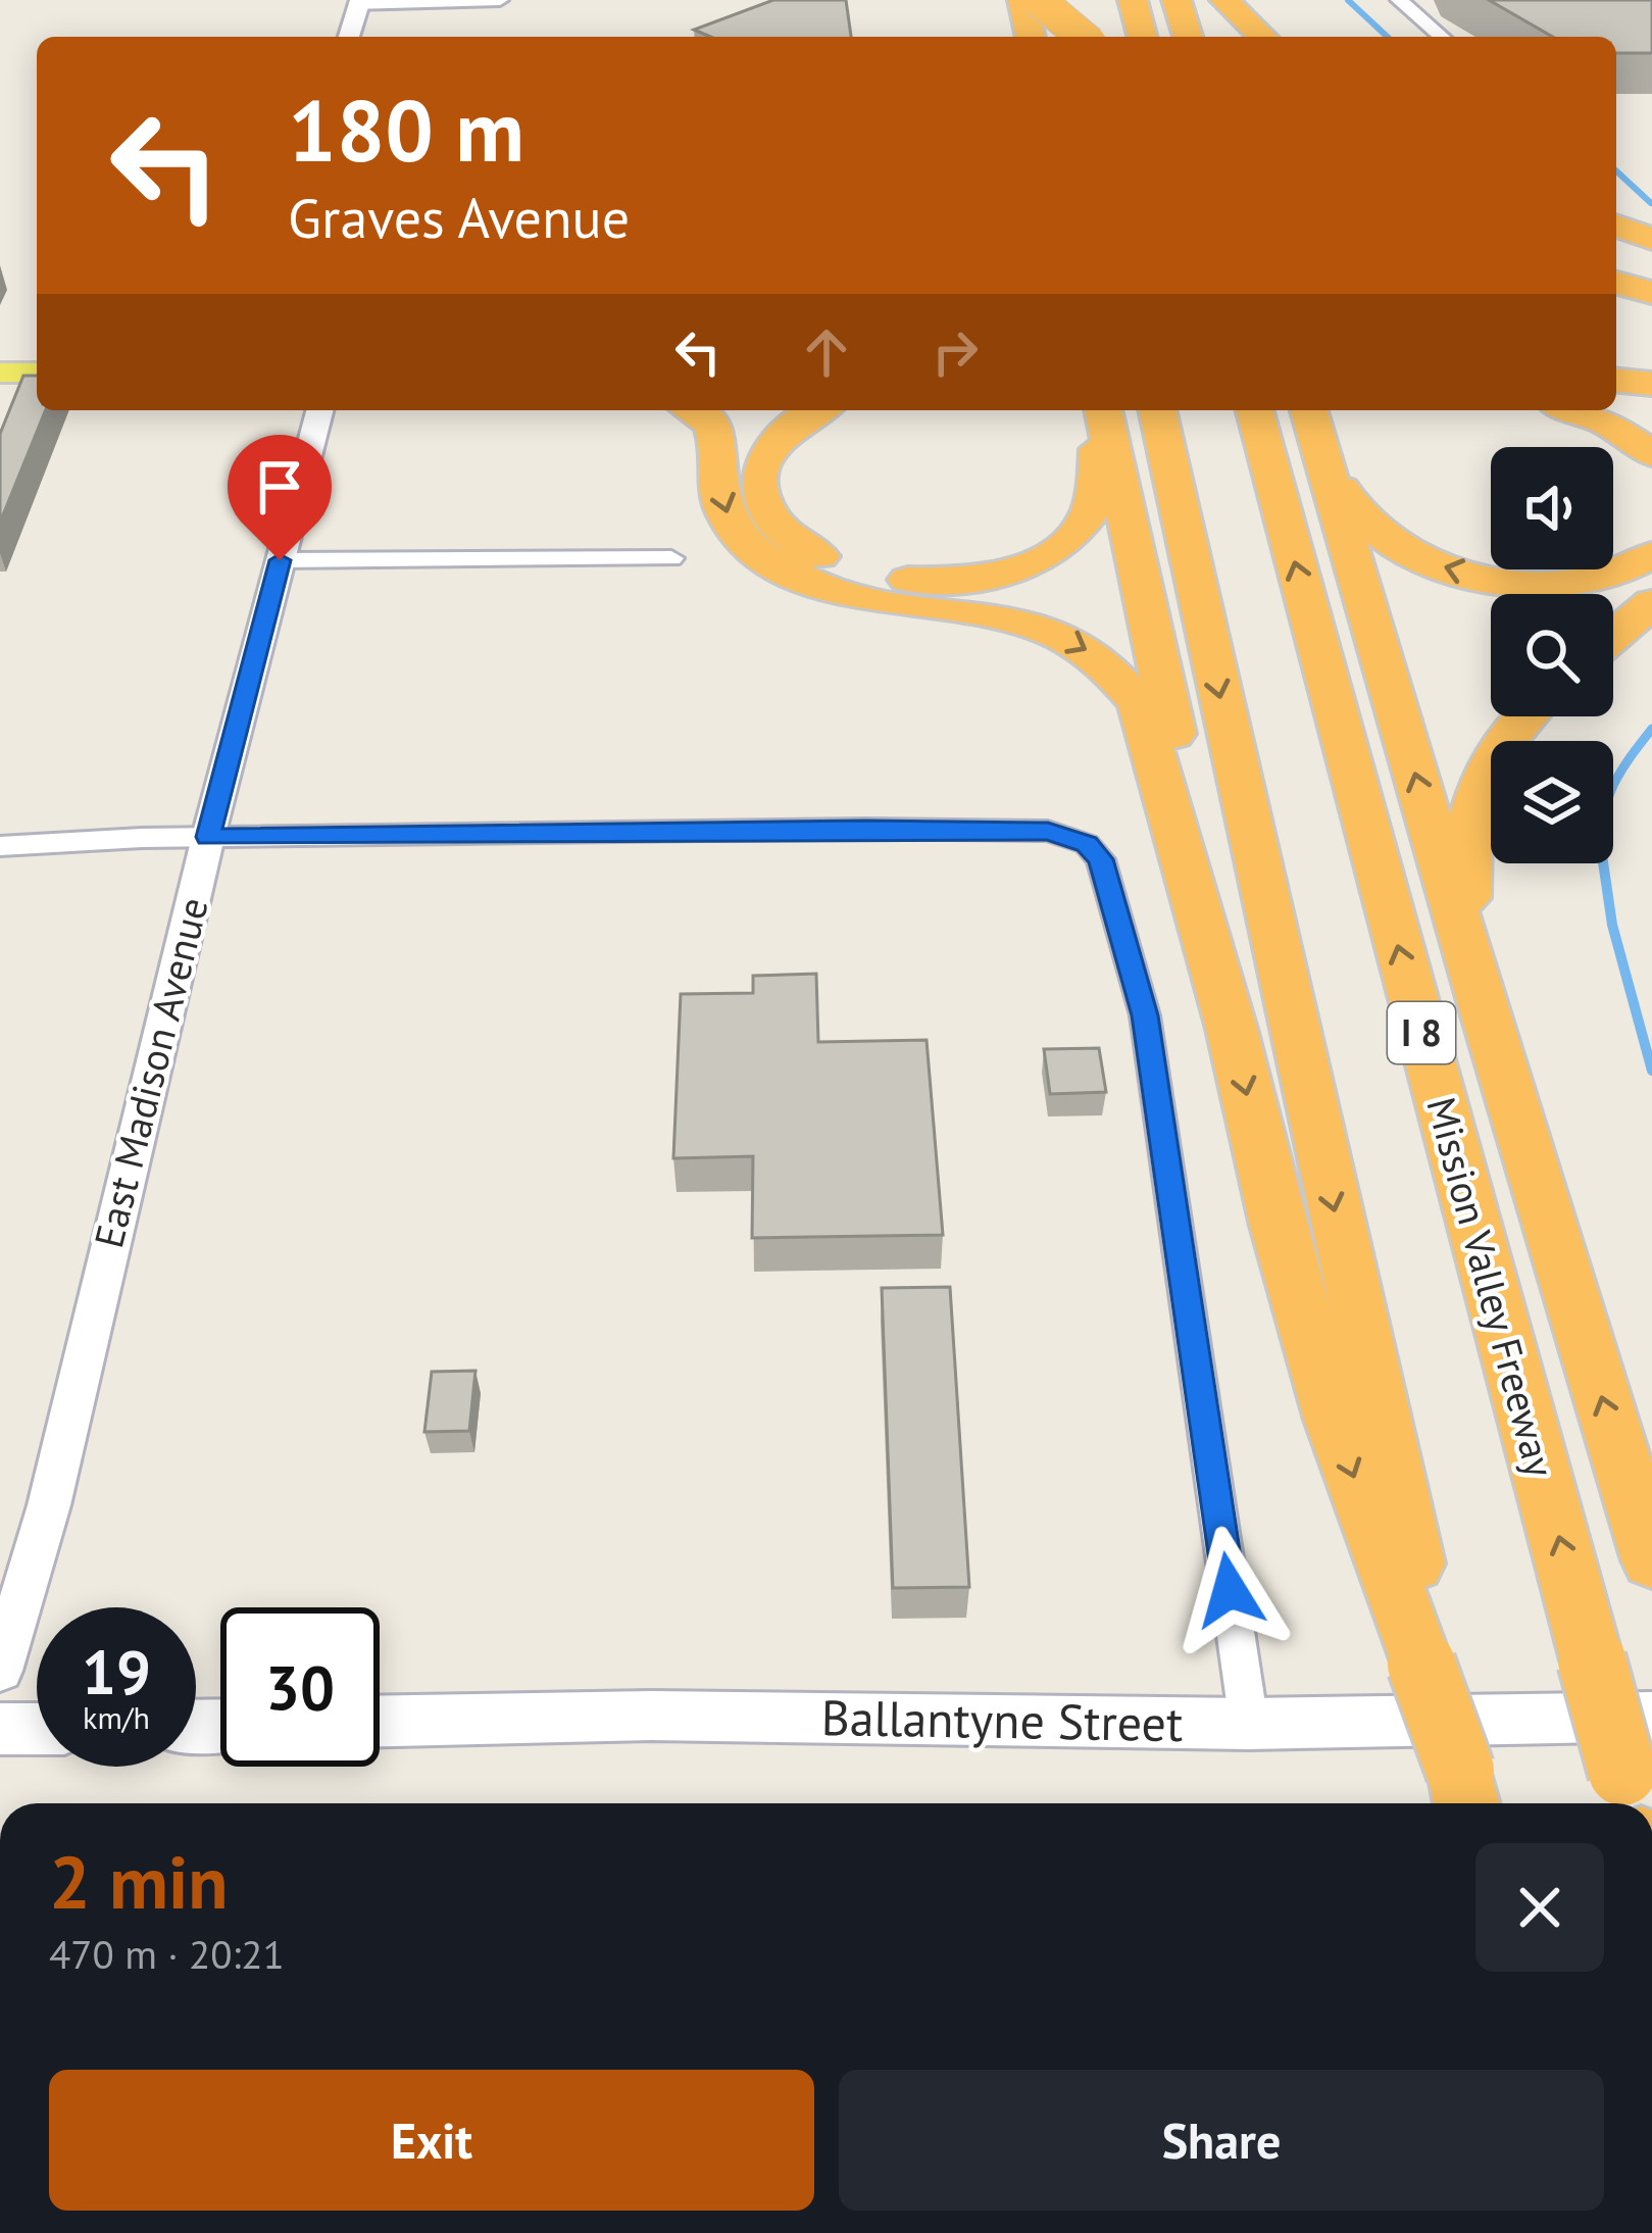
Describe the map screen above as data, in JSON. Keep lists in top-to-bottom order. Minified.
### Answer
{"streets":{"highway":["I 8","Mission Valley Freeway"],"main road":["Ballantyne Street"],"street":["East Madison Avenue"]},"crossings":[["Mission Valley Freeway","Ballantyne Street"]],"page":{"turn":["180 m","Graves Avenue"],"speed":"19 km/h","limit":"30","heading":["2 min","470 m · 20:21"],"buttons":["Exit","Share"]}}
